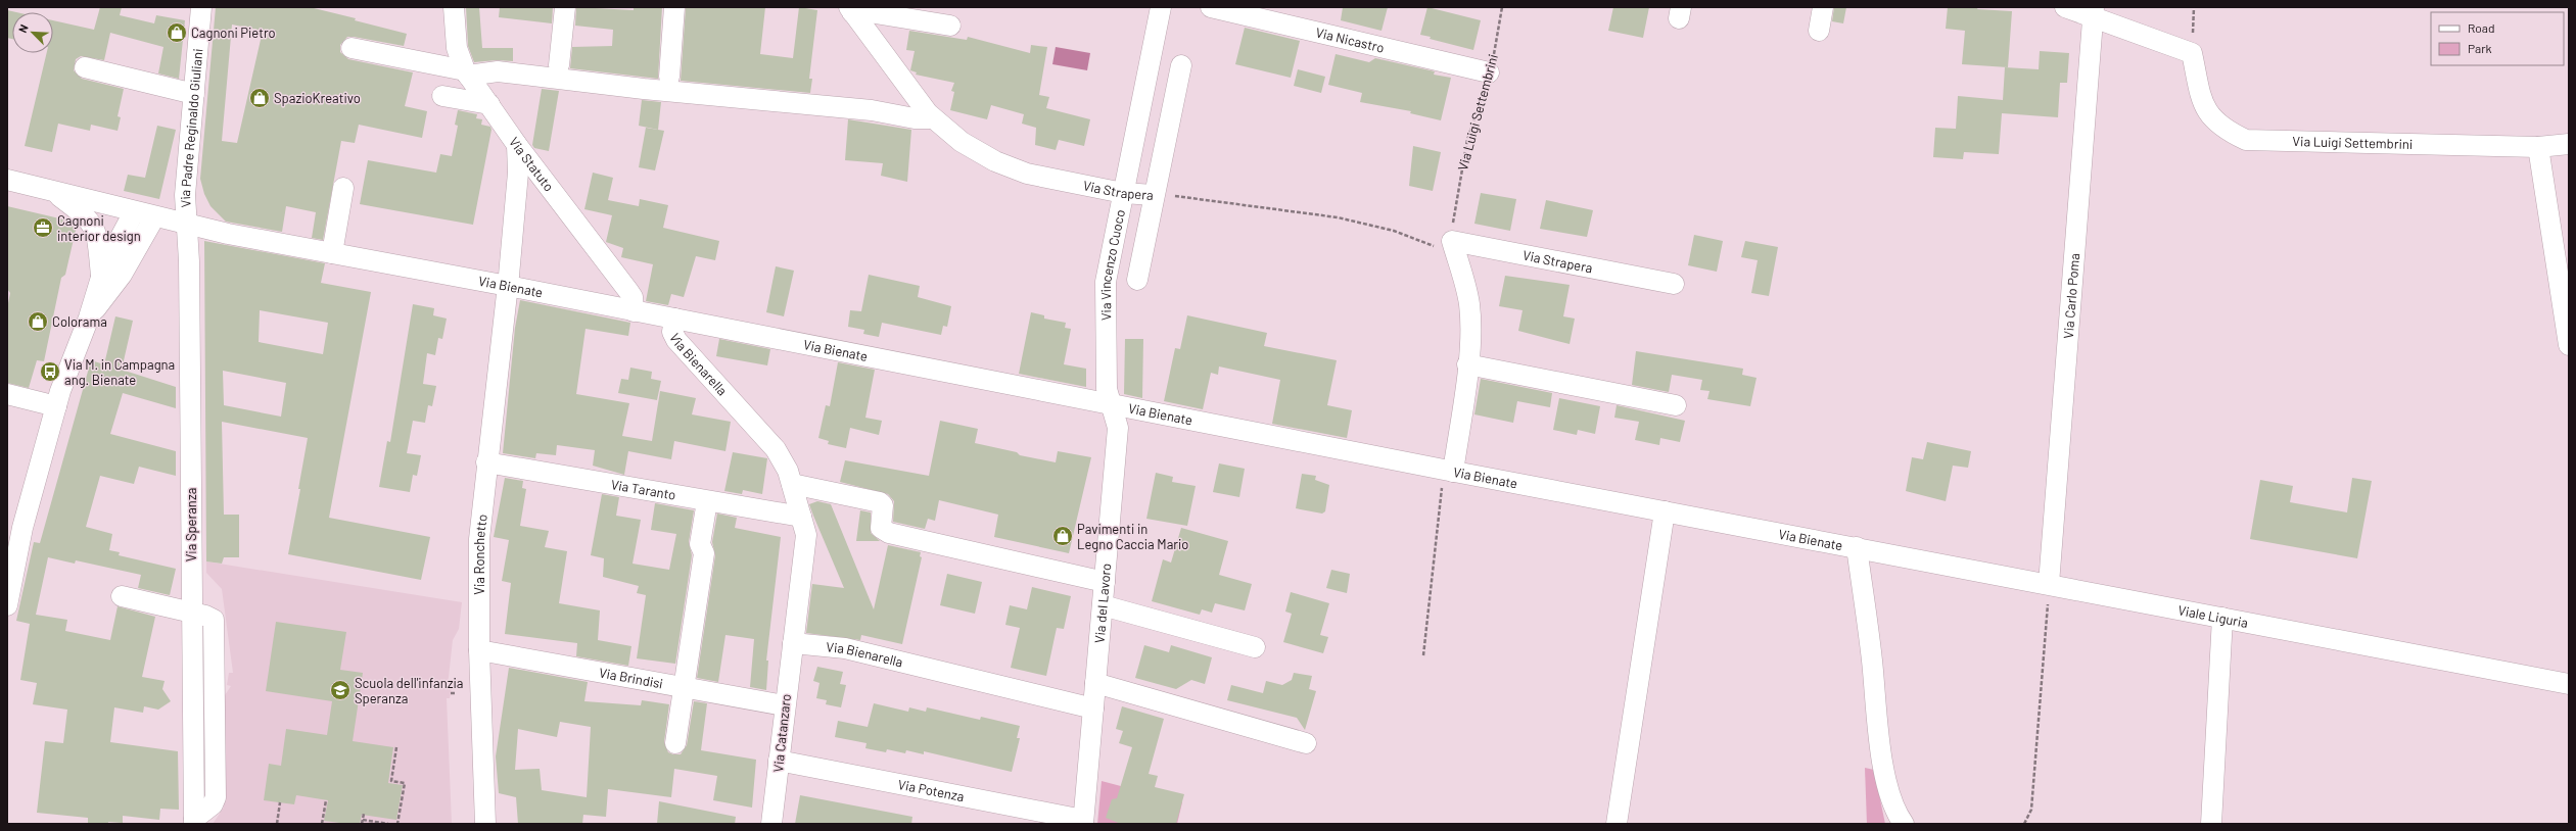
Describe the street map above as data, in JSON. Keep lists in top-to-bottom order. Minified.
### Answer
{"streets":{"street":["Via Nicastro","Via Luigi Settembrini","Via Padre Reginaldo Giuliani","Via Statuto","Via Strapera","Via Vincenzo Cuoco","Via Bienate","Via Carlo Poma","Via Bienarella","Via Taranto","Via Speranza","Via Ronchetto","Via del Lavoro","Viale Liguria","Via Brindisi","Via Catanzaro","Via Potenza"]},"crossings":[["Via Nicastro","Via Luigi Settembrini"],["Via Luigi Settembrini","Via Strapera"],["Via Padre Reginaldo Giuliani","Via Bienate"],["Via Padre Reginaldo Giuliani","Via Speranza"],["Via Statuto","Via Bienate"],["Via Statuto","Via Ronchetto"],["Via Strapera","Via Vincenzo Cuoco"],["Via Vincenzo Cuoco","Via Bienate"],["Via Vincenzo Cuoco","Via del Lavoro"],["Via Bienate","Via Bienarella"],["Via Bienate","Via Speranza"],["Via Bienate","Via Ronchetto"],["Via Bienate","Via del Lavoro"],["Via Bienate","Viale Liguria"],["Via Carlo Poma","Viale Liguria"],["Via Bienarella","Via Taranto"],["Via Bienarella","Via del Lavoro"],["Via Bienarella","Via Catanzaro"],["Via Taranto","Via Ronchetto"],["Via Ronchetto","Via Brindisi"],["Via del Lavoro","Via Potenza"],["Via Brindisi","Via Catanzaro"],["Via Catanzaro","Via Potenza"]],"places":{"shop":["Cagnoni Pietro","SpazioKreativo","Colorama","Pavimenti in Legno Caccia Mario"],"office":["Cagnoni interior design"],"bus stop":["Via M. in Campagna ang. Bienate"],"school or university":["Scuola dell'infanzia Speranza"]},"legend":["Road","Park"],"north":"top left"}
